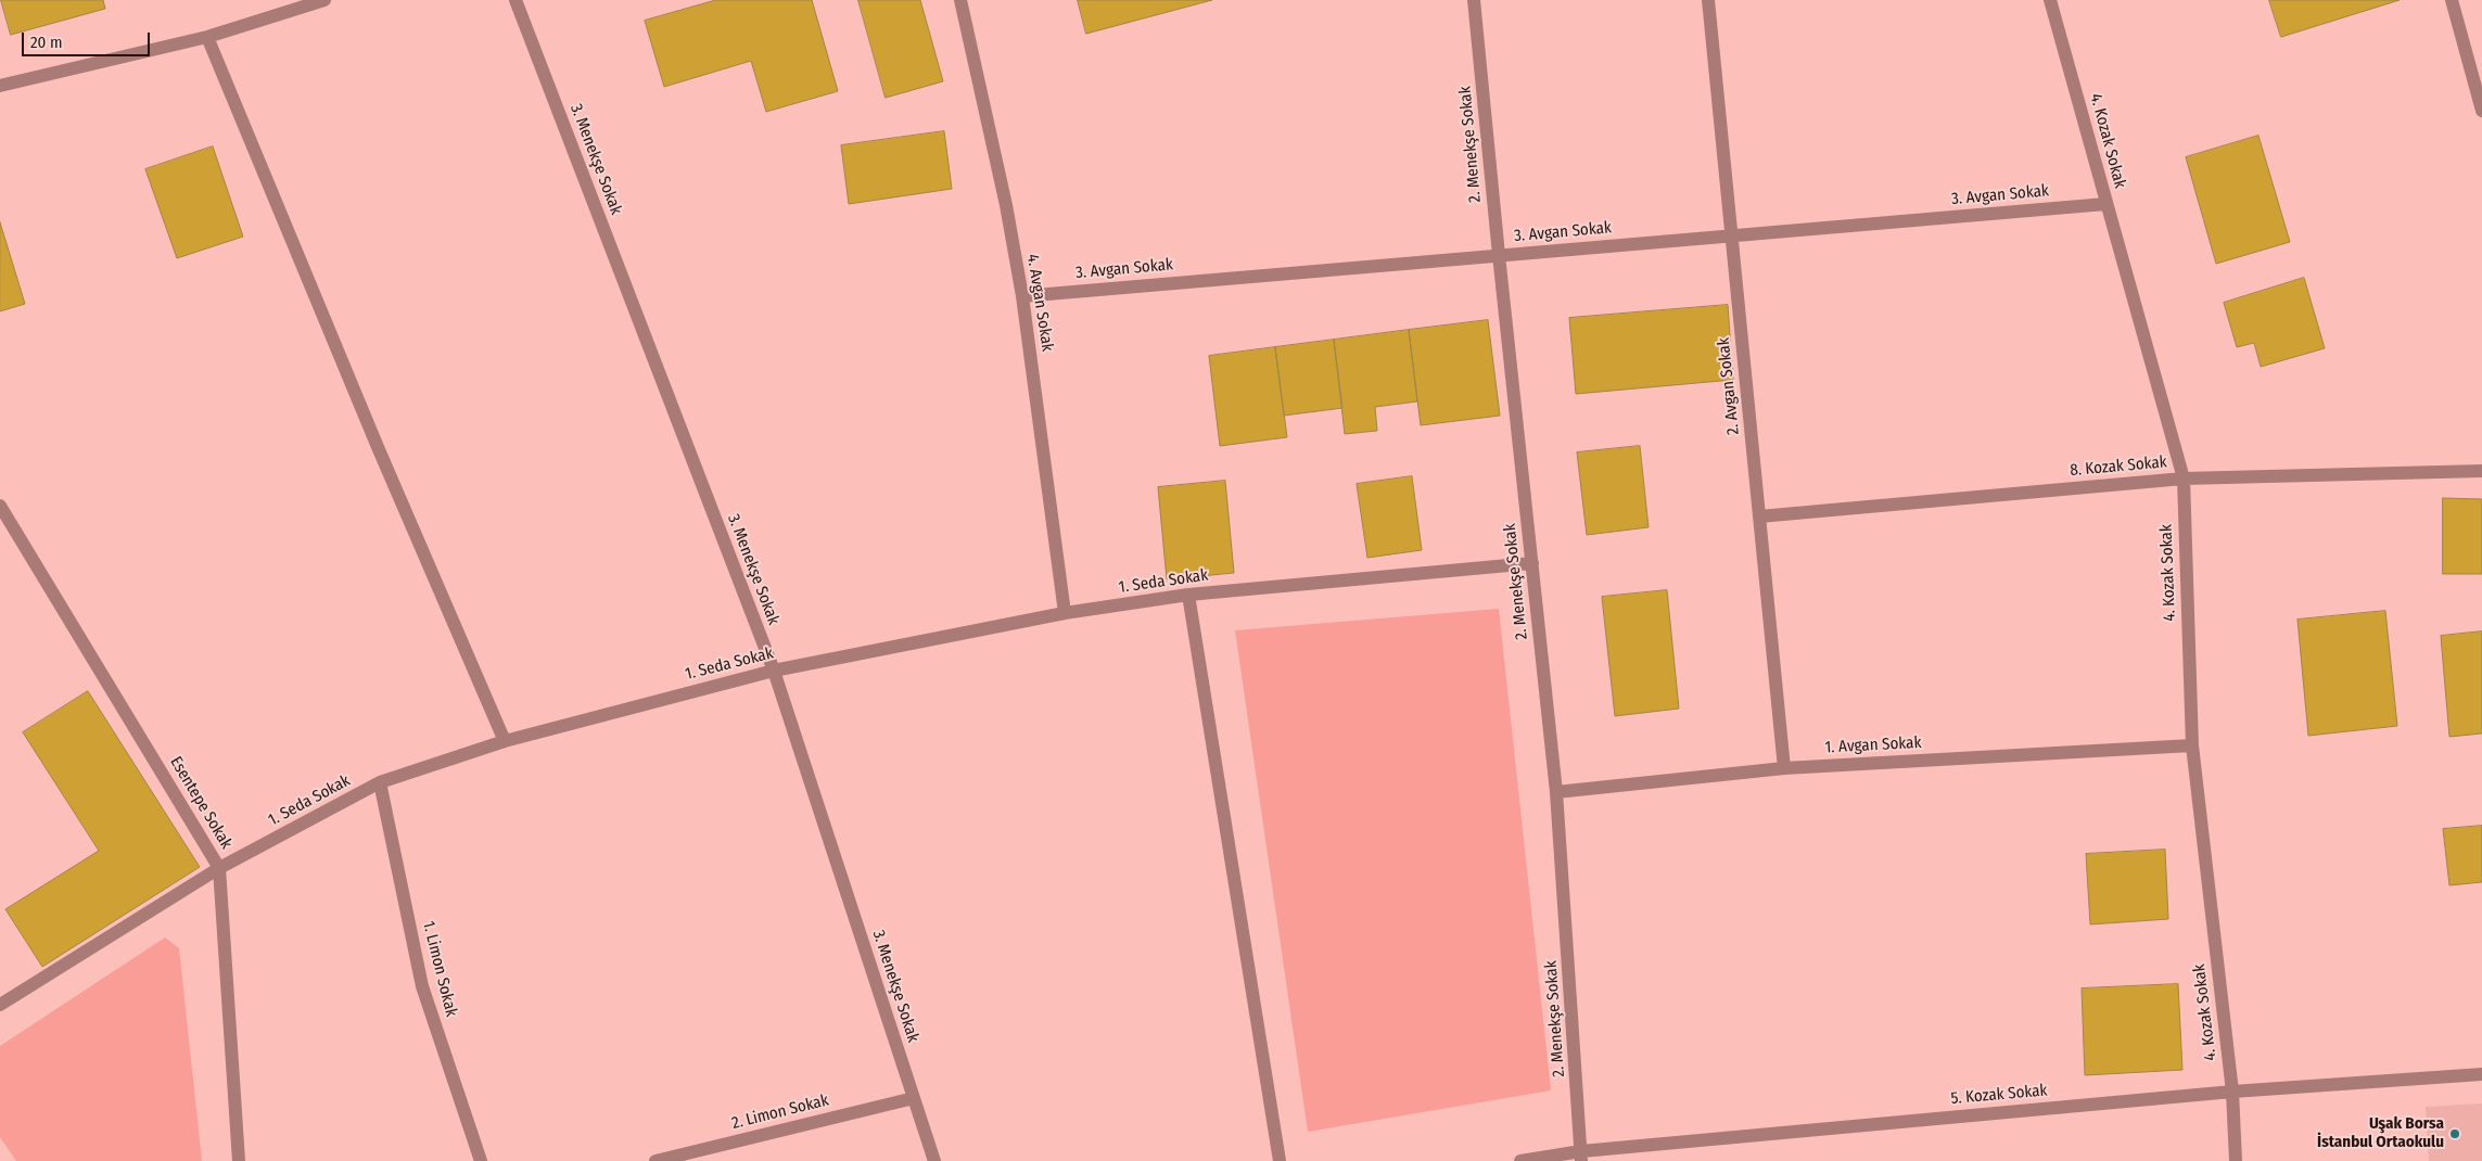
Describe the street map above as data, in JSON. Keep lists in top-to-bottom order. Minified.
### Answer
{"streets":{"street":["4. Kozak Sokak","2. Menekşe Sokak","3. Menekşe Sokak","3. Avgan Sokak","4. Avgan Sokak","2. Avgan Sokak","8. Kozak Sokak","1. Seda Sokak","1. Avgan Sokak","Esentepe Sokak","1. Limon Sokak","5. Kozak Sokak","2. Limon Sokak"]},"crossings":[["4. Kozak Sokak","3. Avgan Sokak"],["4. Kozak Sokak","8. Kozak Sokak"],["4. Kozak Sokak","1. Avgan Sokak"],["4. Kozak Sokak","5. Kozak Sokak"],["2. Menekşe Sokak","3. Avgan Sokak"],["2. Menekşe Sokak","1. Seda Sokak"],["2. Menekşe Sokak","1. Avgan Sokak"],["2. Menekşe Sokak","5. Kozak Sokak"],["3. Menekşe Sokak","1. Seda Sokak"],["3. Menekşe Sokak","2. Limon Sokak"],["3. Avgan Sokak","4. Avgan Sokak"],["3. Avgan Sokak","2. Avgan Sokak"],["4. Avgan Sokak","1. Seda Sokak"],["2. Avgan Sokak","8. Kozak Sokak"],["2. Avgan Sokak","1. Avgan Sokak"],["1. Seda Sokak","Esentepe Sokak"],["1. Seda Sokak","1. Limon Sokak"]],"places":["Uşak Borsa İstanbul Ortaokulu"],"scale_bar":"20 m"}
